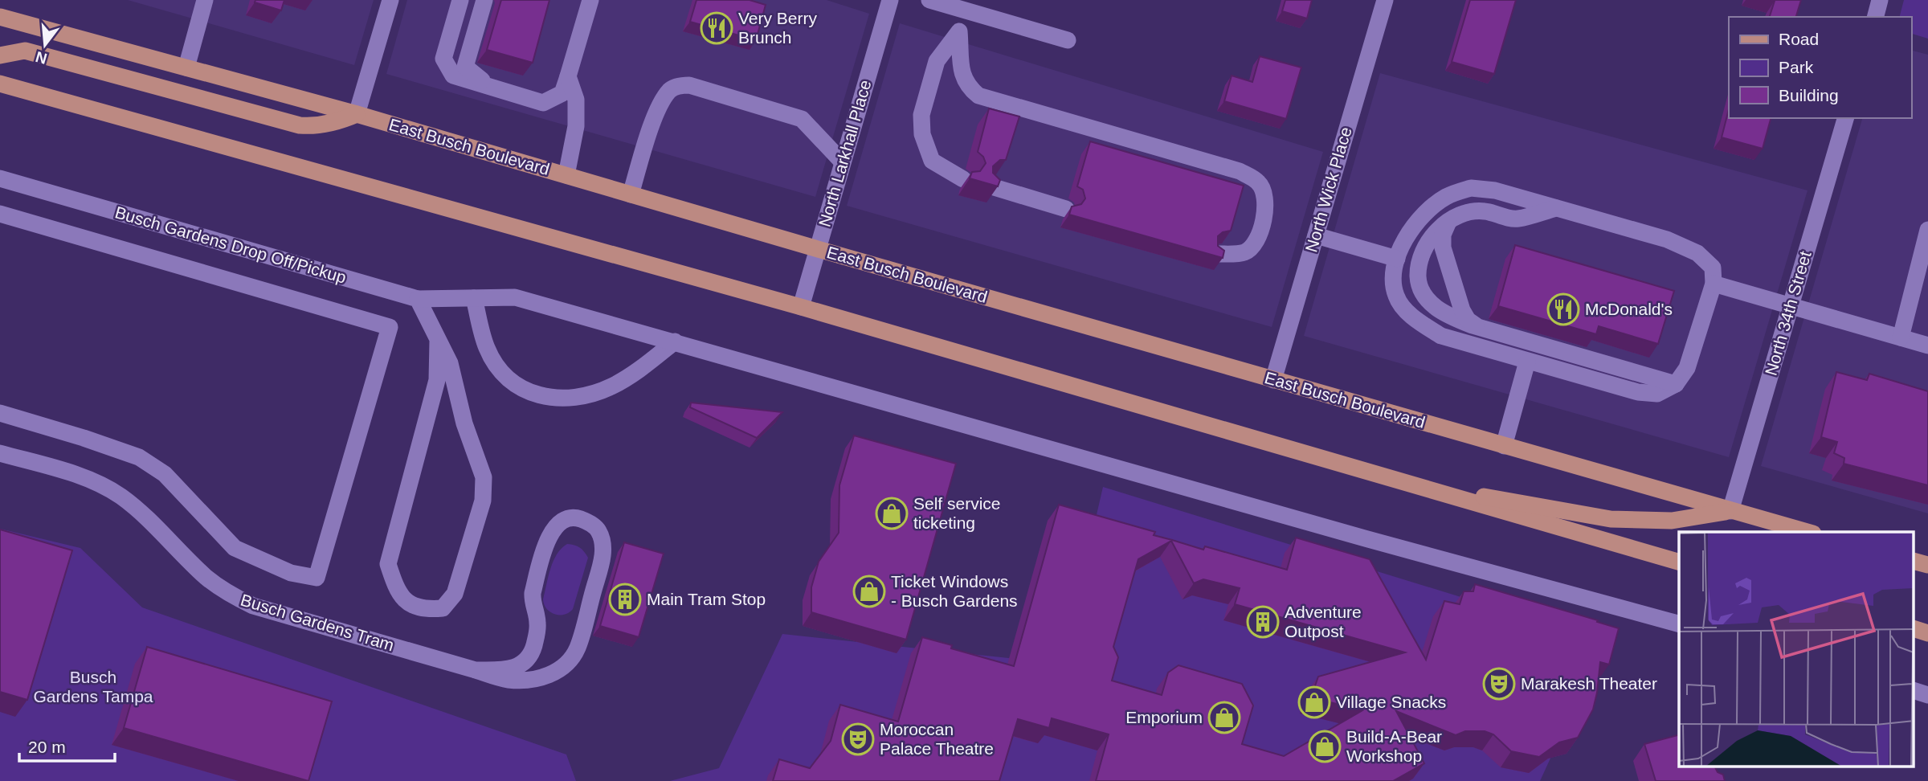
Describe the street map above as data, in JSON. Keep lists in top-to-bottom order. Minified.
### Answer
{"streets":{"main road":["East Busch Boulevard"],"street":["North Larkhall Place","North Wick Place","Busch Gardens Drop Off/Pickup","North 34th Street","Busch Gardens Tram"]},"crossings":[["East Busch Boulevard","North Larkhall Place"],["East Busch Boulevard","North Wick Place"],["East Busch Boulevard","North 34th Street"]],"parks":["Busch Gardens Tampa"],"places":{"restaurant":["Very Berry Brunch","McDonald's"],"shop":["Self service ticketing","Ticket Windows - Busch Gardens","Village Snacks","Emporium","Build-A-Bear Workshop"],"building":["Main Tram Stop","Adventure Outpost"],"theatre":["Marakesh Theater","Moroccan Palace Theatre"]},"legend":["Road","Park","Building"],"scale_bar":"20 m","north":"bottom"}
